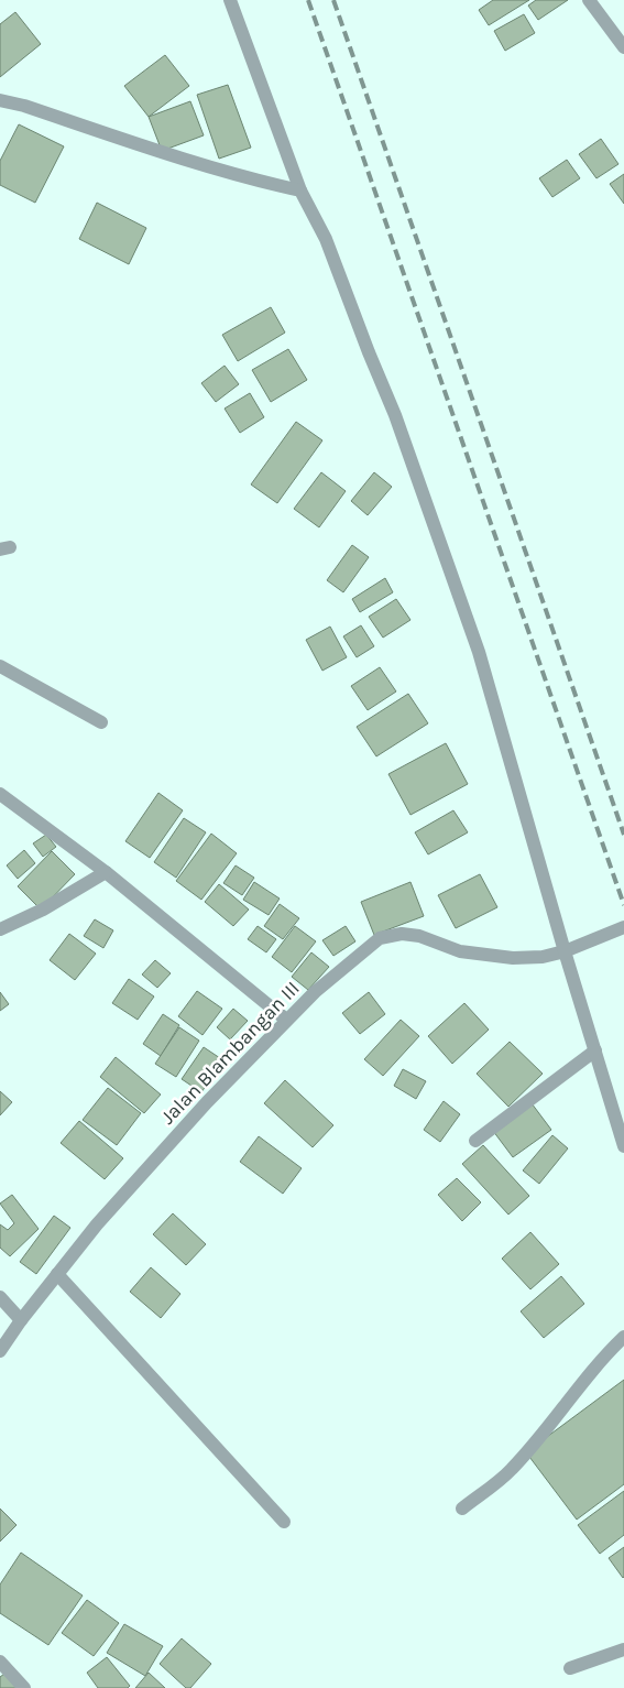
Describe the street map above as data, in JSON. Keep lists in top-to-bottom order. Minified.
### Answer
{"streets":{"street":["Jalan Blambangan III"]}}
